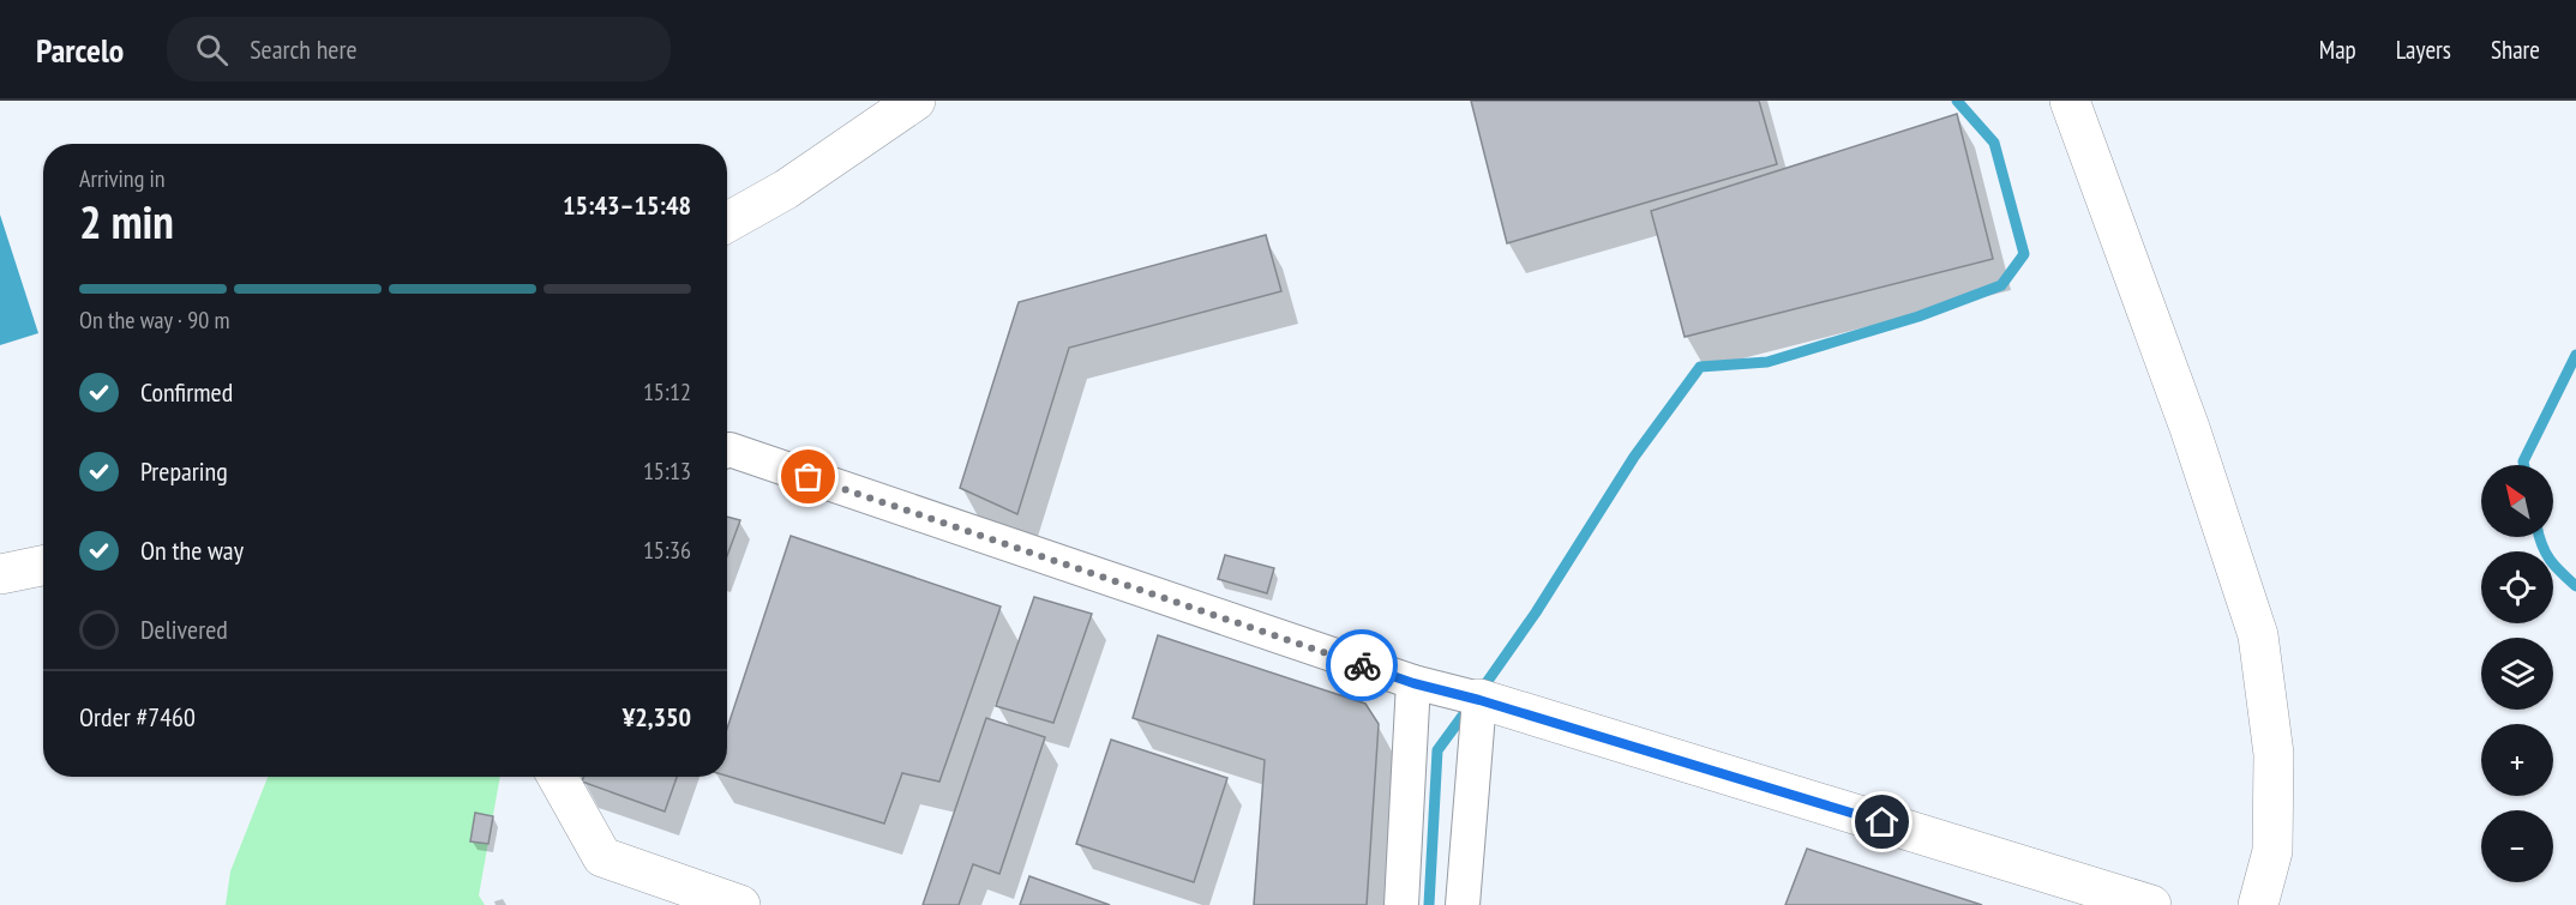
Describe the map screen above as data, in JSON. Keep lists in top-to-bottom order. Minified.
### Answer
{"north":"top left","page":{"header":"Parcelo","search":"Search here","nav":["Map","Layers","Share"],"heading":["2 min","Arriving in","15:43–15:48"],"panel":["Order #7460","¥2,350"],"bar":"On the way · 90 m","list":[["Confirmed","15:12"],["Preparing","15:13"],["On the way","15:36"],"Delivered"],"map_buttons":["+","−"]}}
